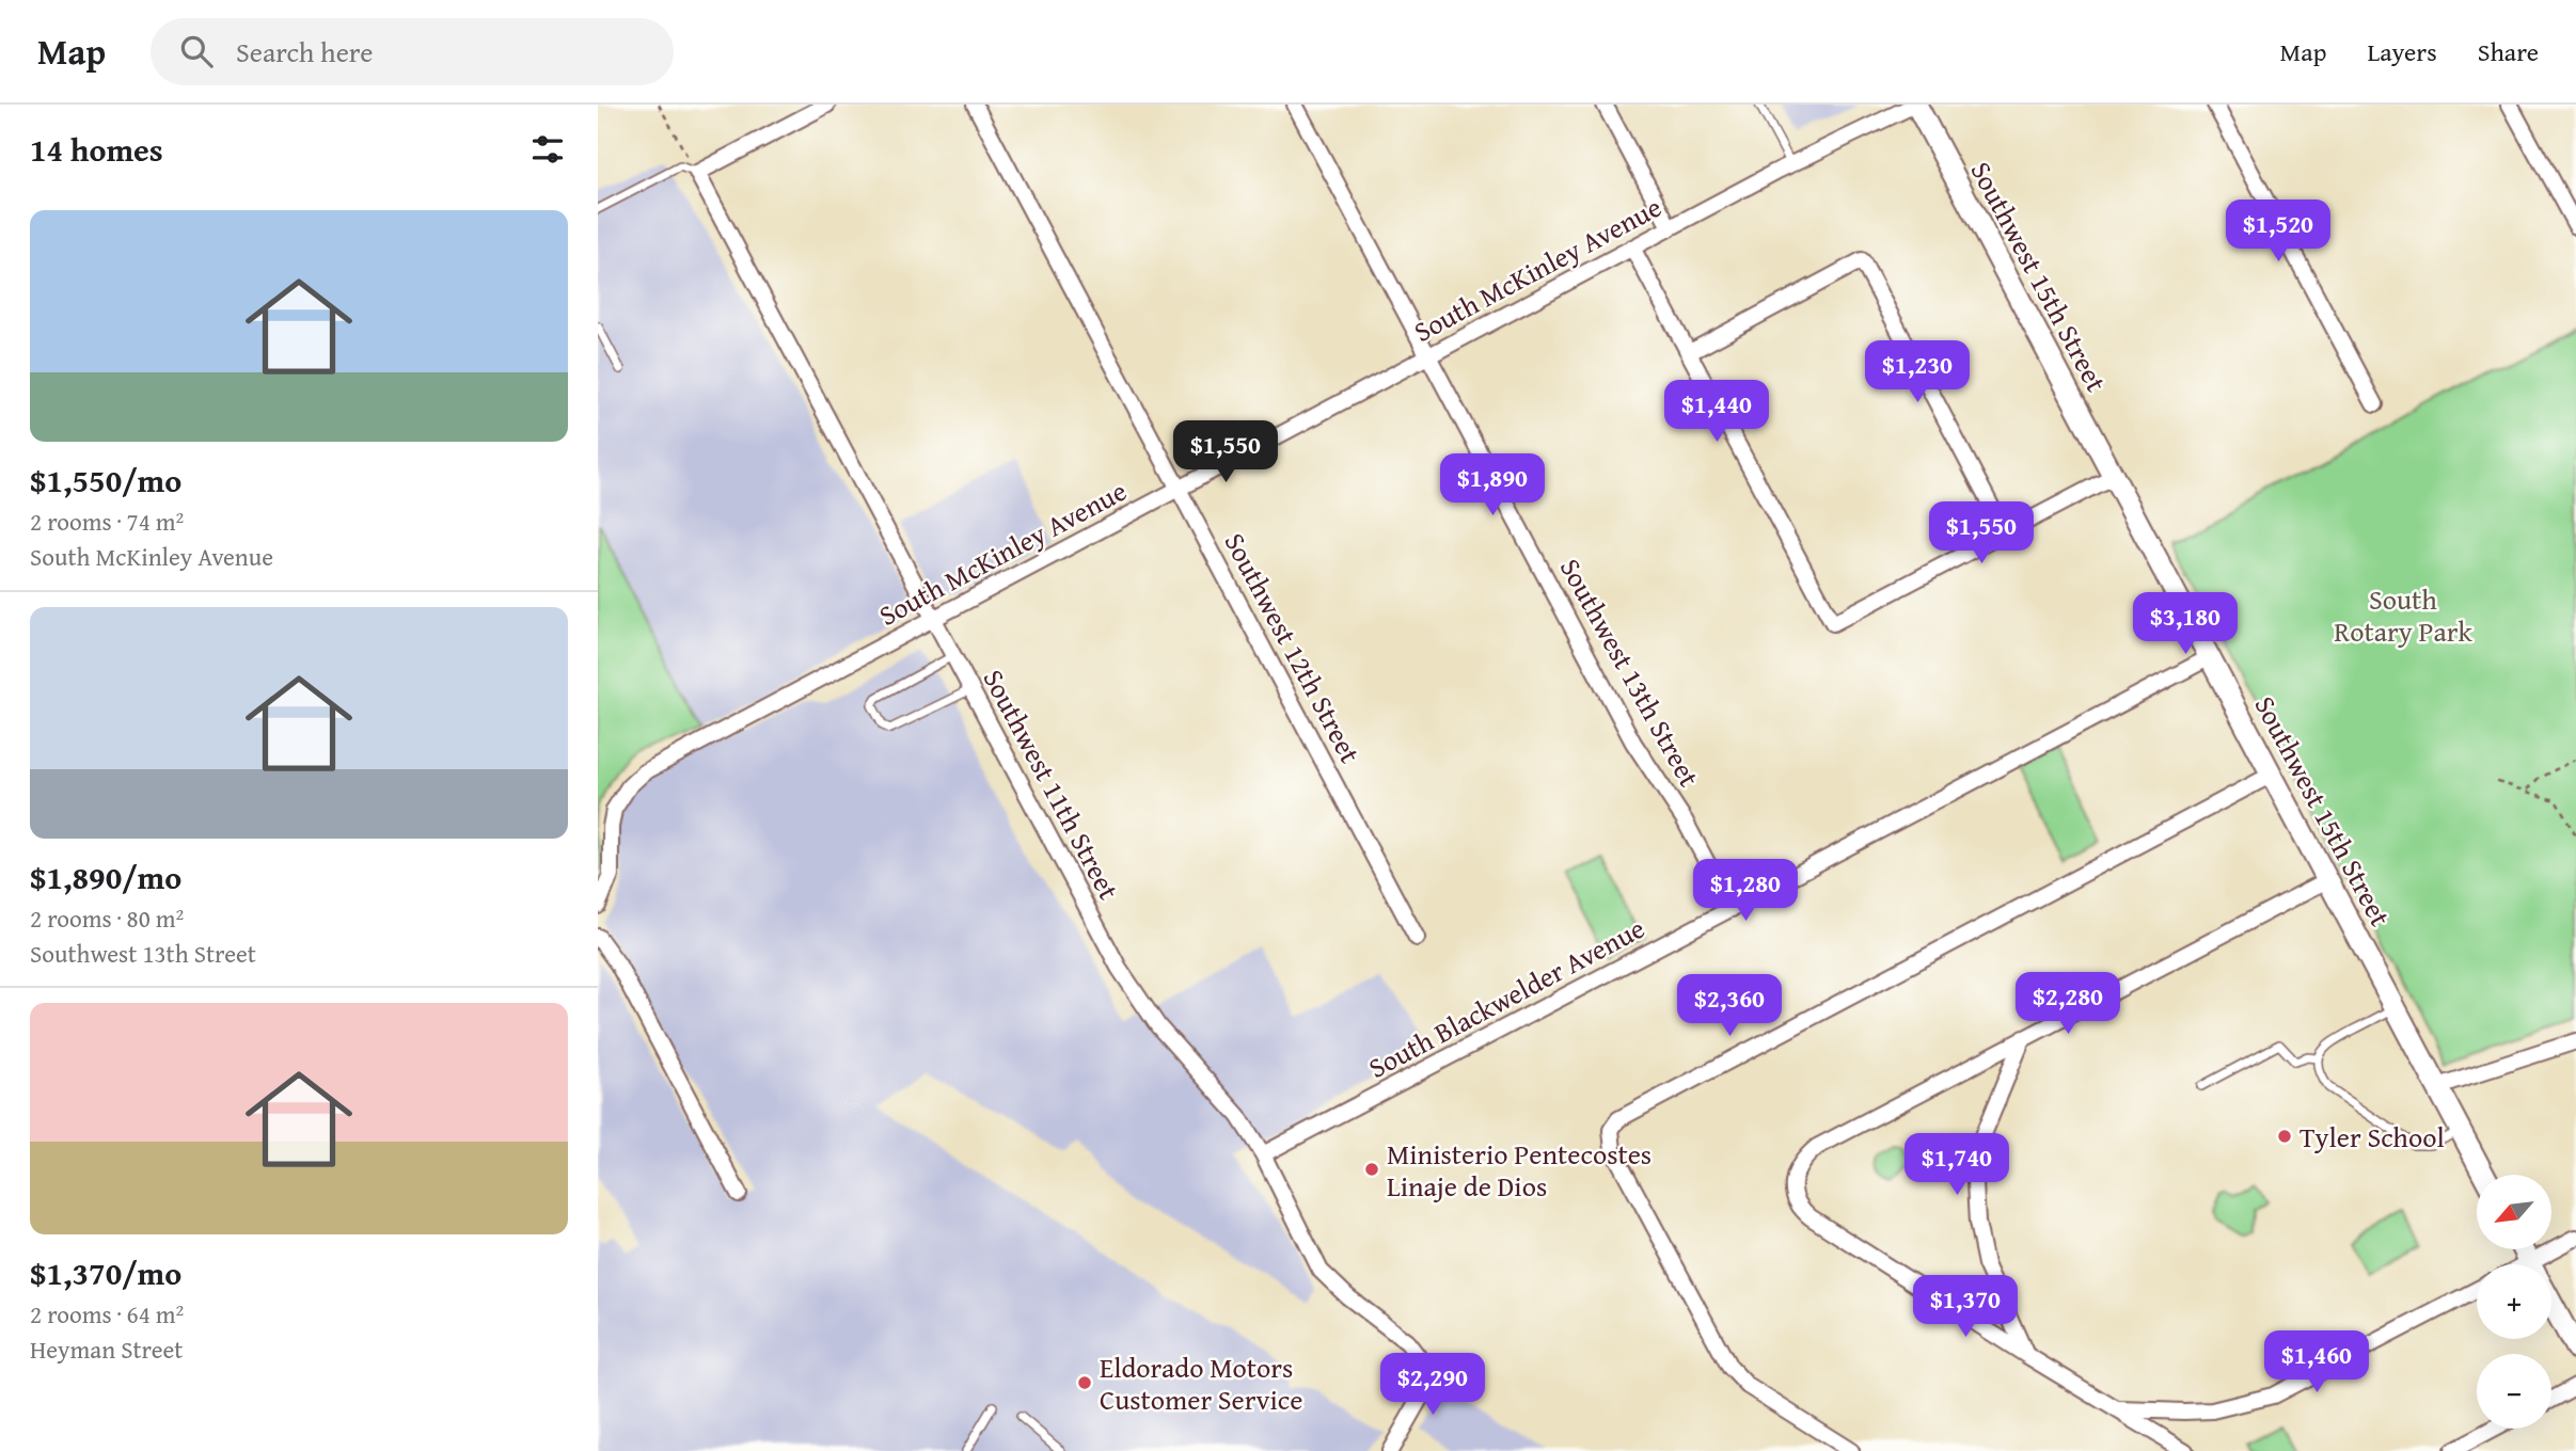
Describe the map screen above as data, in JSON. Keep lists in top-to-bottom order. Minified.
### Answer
{"streets":{"street":["South McKinley Avenue","Southwest 15th Street","Southwest 12th Street","Southwest 13th Street","Southwest 11th Street","South Blackwelder Avenue"]},"crossings":[["South McKinley Avenue","Southwest 15th Street"],["South McKinley Avenue","Southwest 12th Street"],["South McKinley Avenue","Southwest 13th Street"],["South McKinley Avenue","Southwest 11th Street"],["Southwest 15th Street","South Blackwelder Avenue"],["Southwest 13th Street","South Blackwelder Avenue"],["Southwest 11th Street","South Blackwelder Avenue"]],"parks":["South Rotary Park"],"places":["Tyler School","Ministerio Pentecostes Linaje de Dios","Eldorado Motors Customer Service"],"north":"bottom left","page":{"header":"Map","search":"Search here","nav":["Map","Layers","Share"],"heading":"14 homes","list":[{"name":"$1,550/mo","note":"2 rooms · 74 m² · South McKinley Avenue"},{"name":"$1,890/mo","note":"2 rooms · 80 m² · Southwest 13th Street"},{"name":"$1,370/mo","note":"2 rooms · 64 m² · Heyman Street"}],"price":["$1,520","$1,230","$1,440","$1,550","$1,890","$1,550","$3,180","$1,280","$2,280","$2,360","$1,740","$1,370","$1,460","$2,290"],"map_buttons":["+","−"]}}
